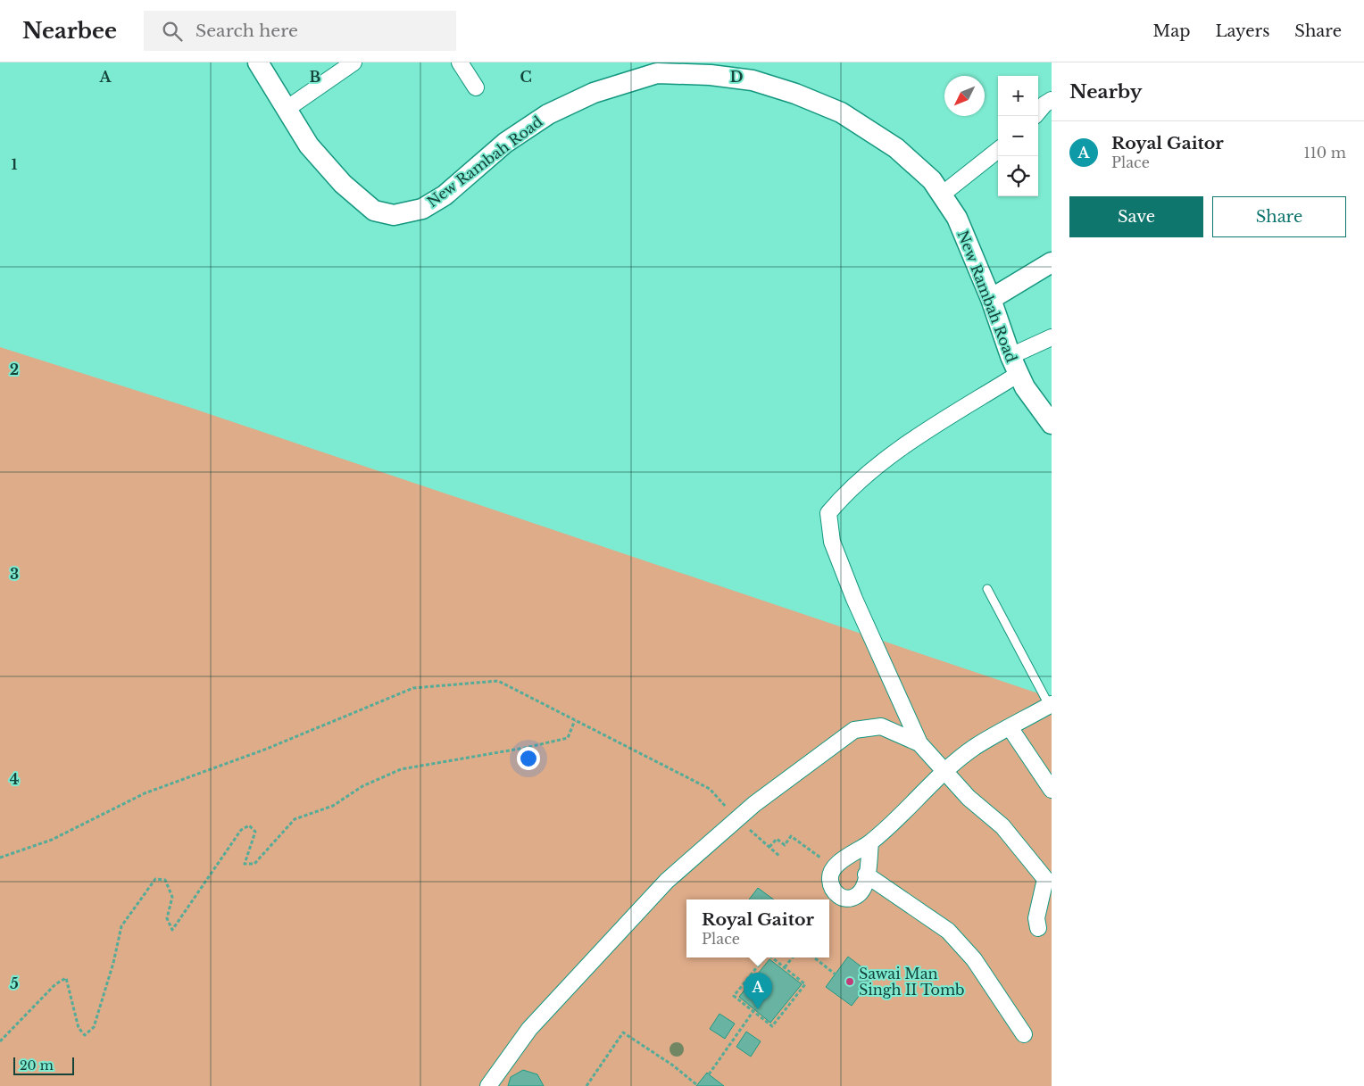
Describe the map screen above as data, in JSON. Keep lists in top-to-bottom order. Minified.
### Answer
{"streets":{"street":["New Rambah Road"]},"places":["Sawai Man Singh II Tomb"],"scale_bar":"20 m","north":"bottom left","page":{"header":"Nearbee","search":"Search here","nav":["Map","Layers","Share"],"heading":"Nearby","map_buttons":["+","−"],"list":[{"mark":"A","name":"Royal Gaitor","note":"Place","value":"110 m"}],"buttons":["Save","Share"],"popup":["Royal Gaitor","Place"],"pins":"A","scale":"20 m"},"grid":{"columns":["A","B","C","D"],"rows":["1","2","3","4","5"]}}
